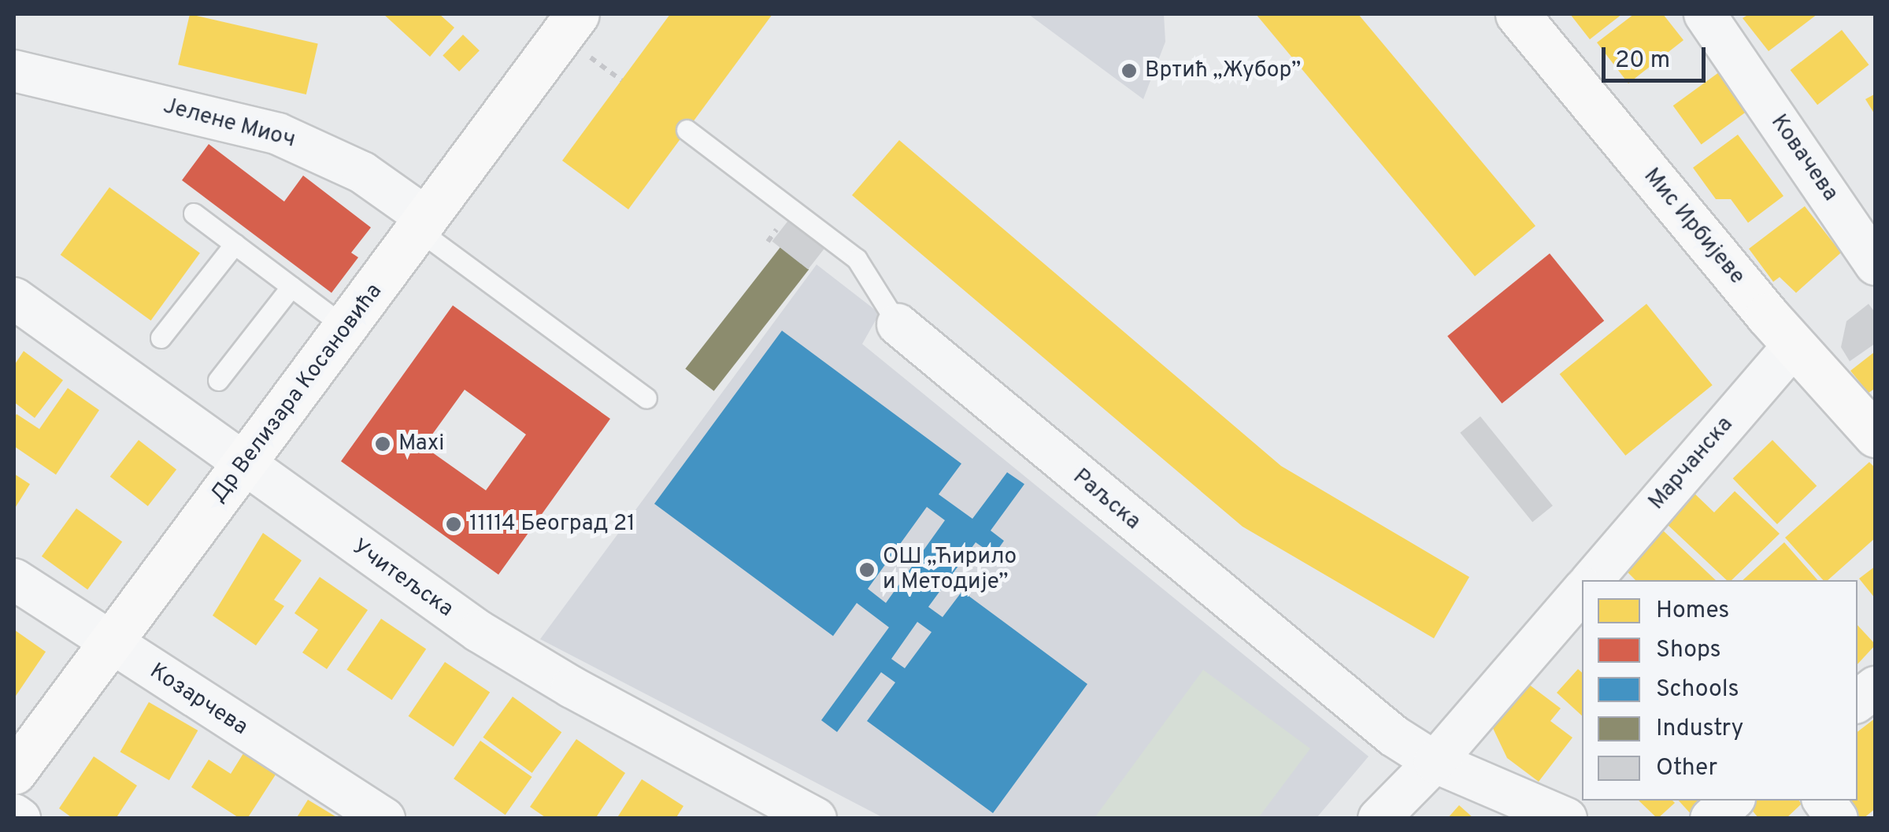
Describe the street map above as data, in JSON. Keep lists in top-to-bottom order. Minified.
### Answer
{"streets":{"street":["Јелене Миоч","Ковачева","Мис Ирбијеве","Др Велизара Косановића","Марчанска","Раљска","Учитељска","Козарчева"]},"crossings":[["Јелене Миоч","Др Велизара Косановића"],["Мис Ирбијеве","Марчанска"],["Др Велизара Косановића","Учитељска"],["Др Велизара Косановића","Козарчева"]],"places":["Вртић „Жубор”","Maxi","11114 Београд 21","ОШ „Ћирило и Методије”"],"legend":["Homes","Shops","Schools","Industry","Other"],"scale_bar":"20 m"}
